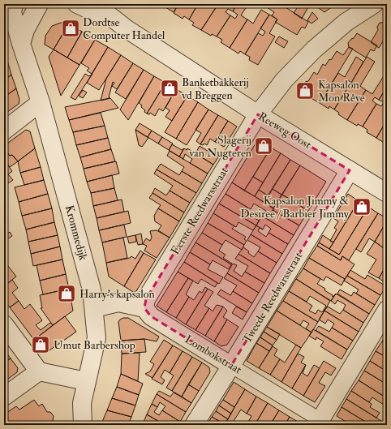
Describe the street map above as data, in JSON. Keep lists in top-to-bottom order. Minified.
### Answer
{"streets":{"street":["Reeweg Oost","Eerste Reedwarsstraat","Krommedijk","Tweede Reedwarsstraat","Lombokstraat"]},"crossings":[["Reeweg Oost","Eerste Reedwarsstraat"],["Reeweg Oost","Tweede Reedwarsstraat"],["Eerste Reedwarsstraat","Lombokstraat"],["Tweede Reedwarsstraat","Lombokstraat"]],"places":{"shop":["Dordtse Computer Handel","Banketbakkerij vd Breggen","Kapsalon Mon Rêve","Slagerij van Nugteren","Kapsalon Jimmy & Desiree / Barbier Jimmy","Harry's kapsalon","Umut Barbershop"]}}
